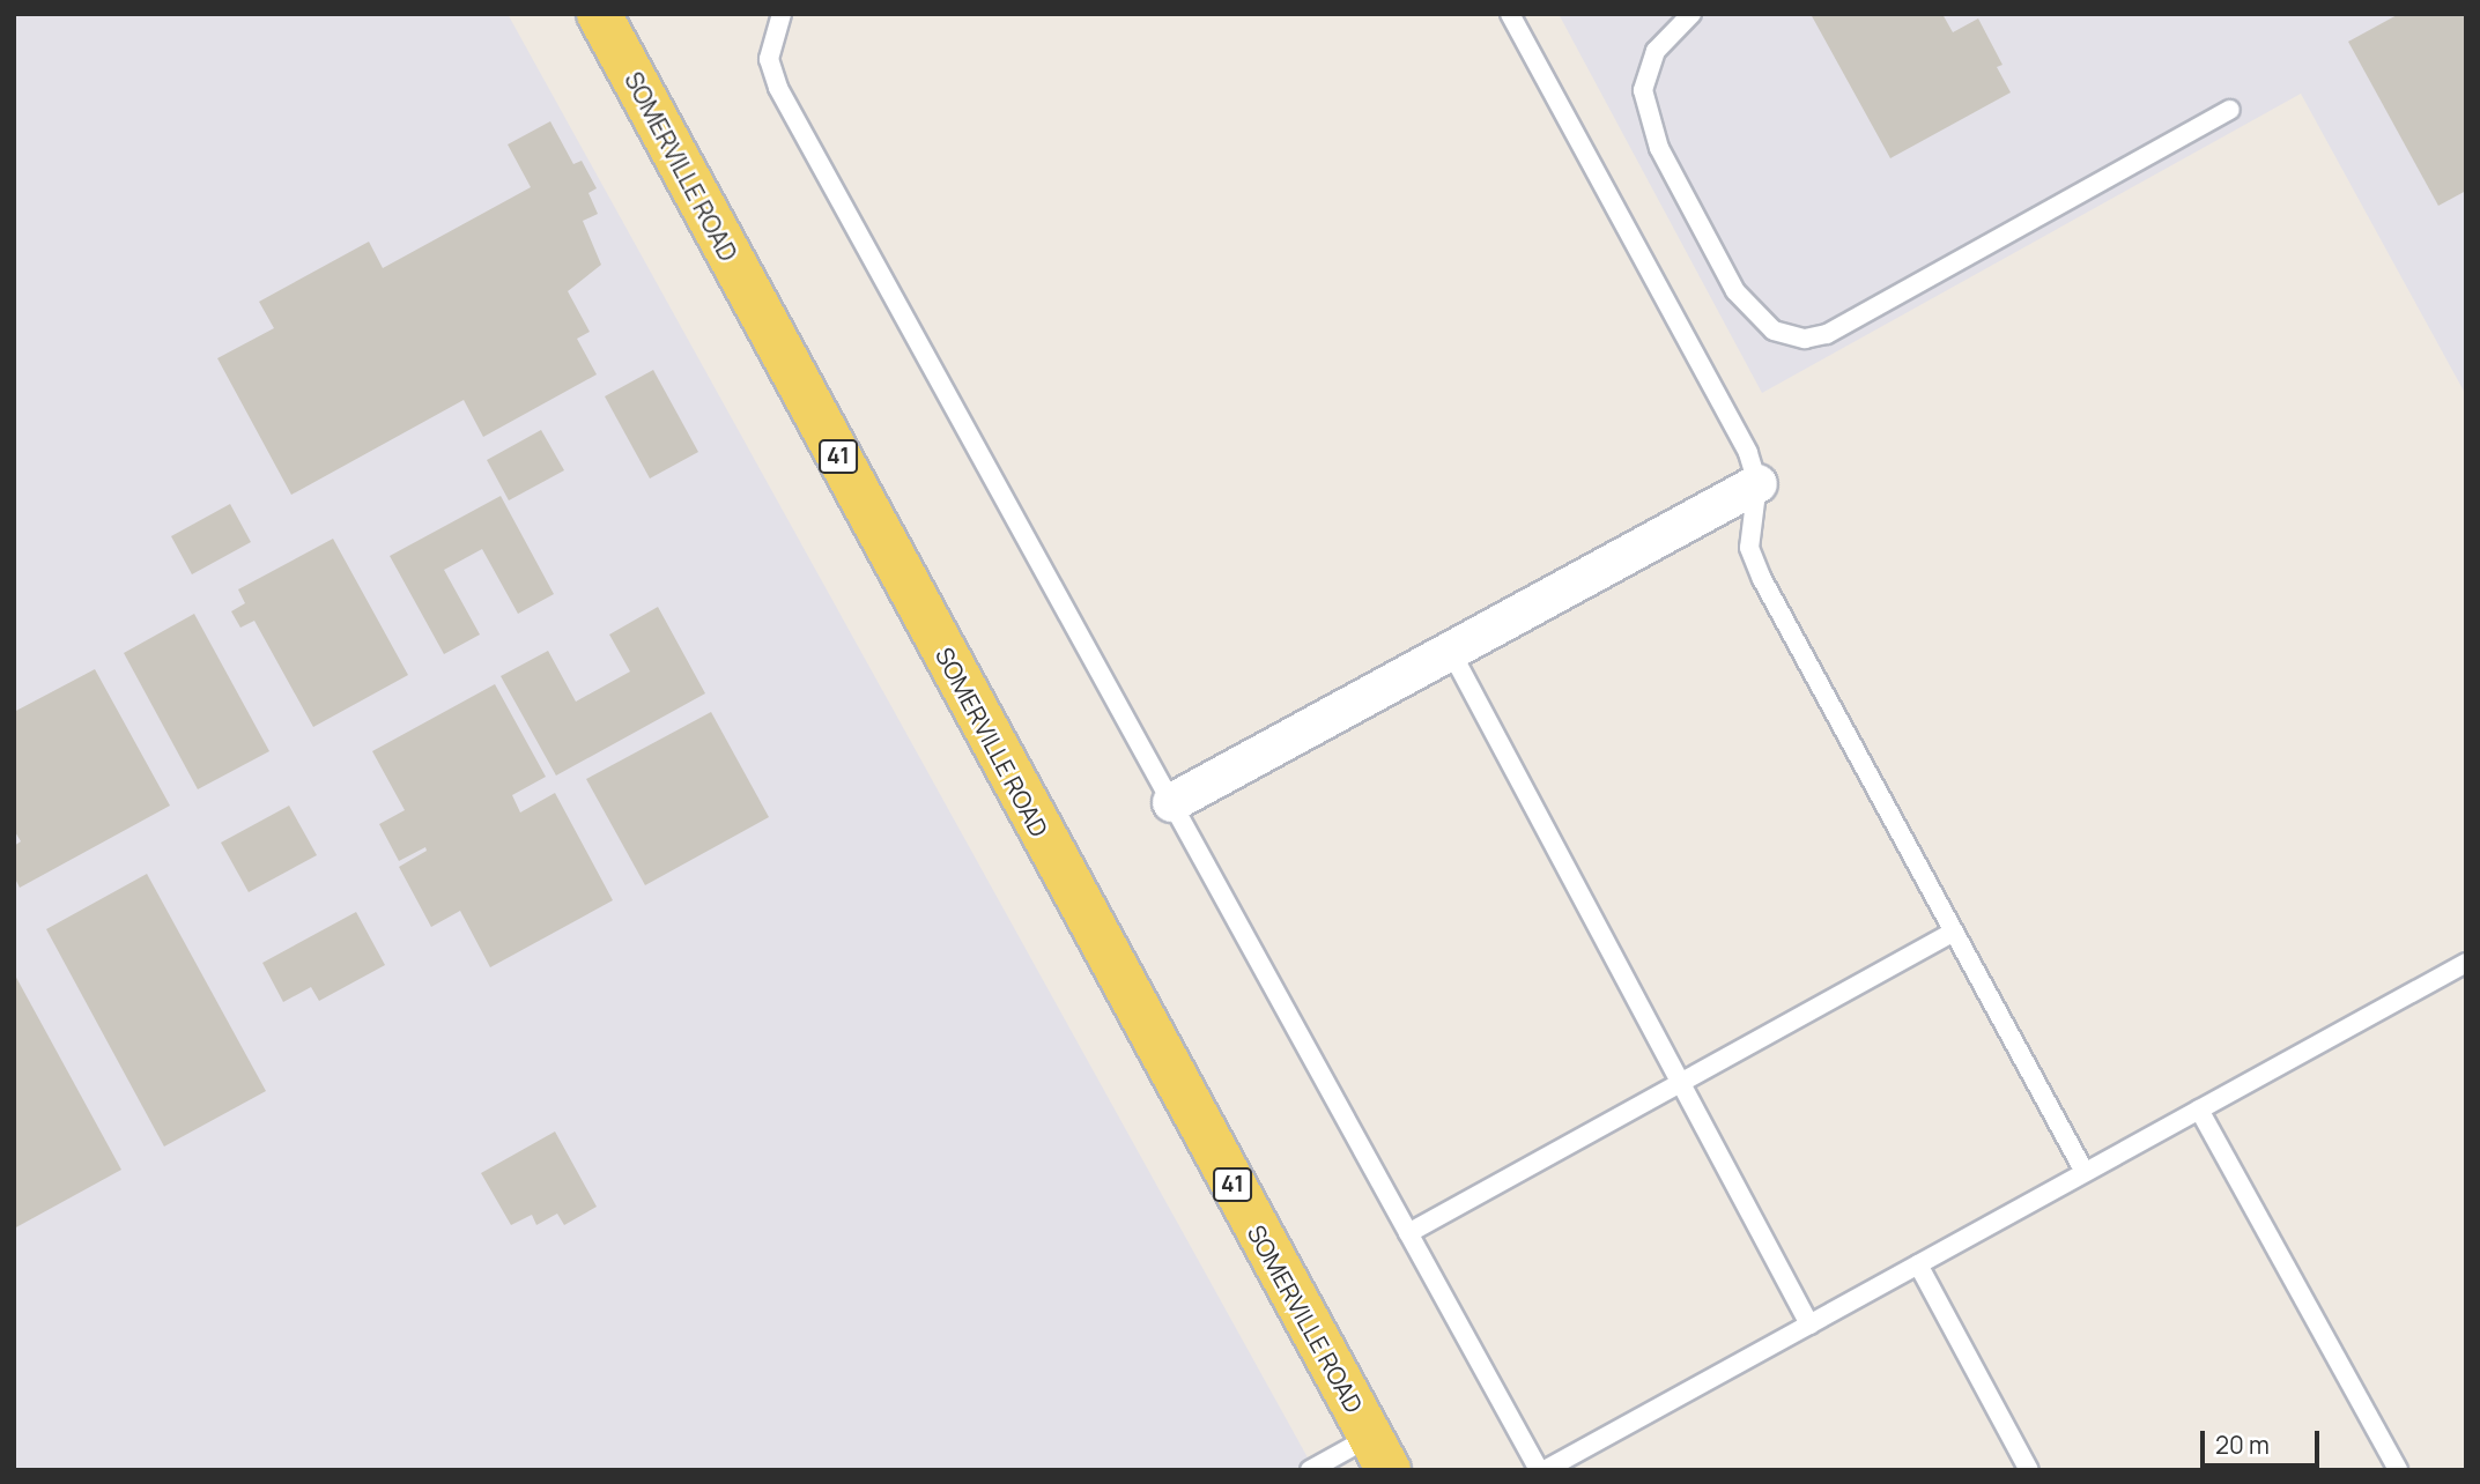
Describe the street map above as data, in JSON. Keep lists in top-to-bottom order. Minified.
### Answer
{"streets":{"main road":["SOMERVILLE ROAD","41"]},"scale_bar":"20 m"}
